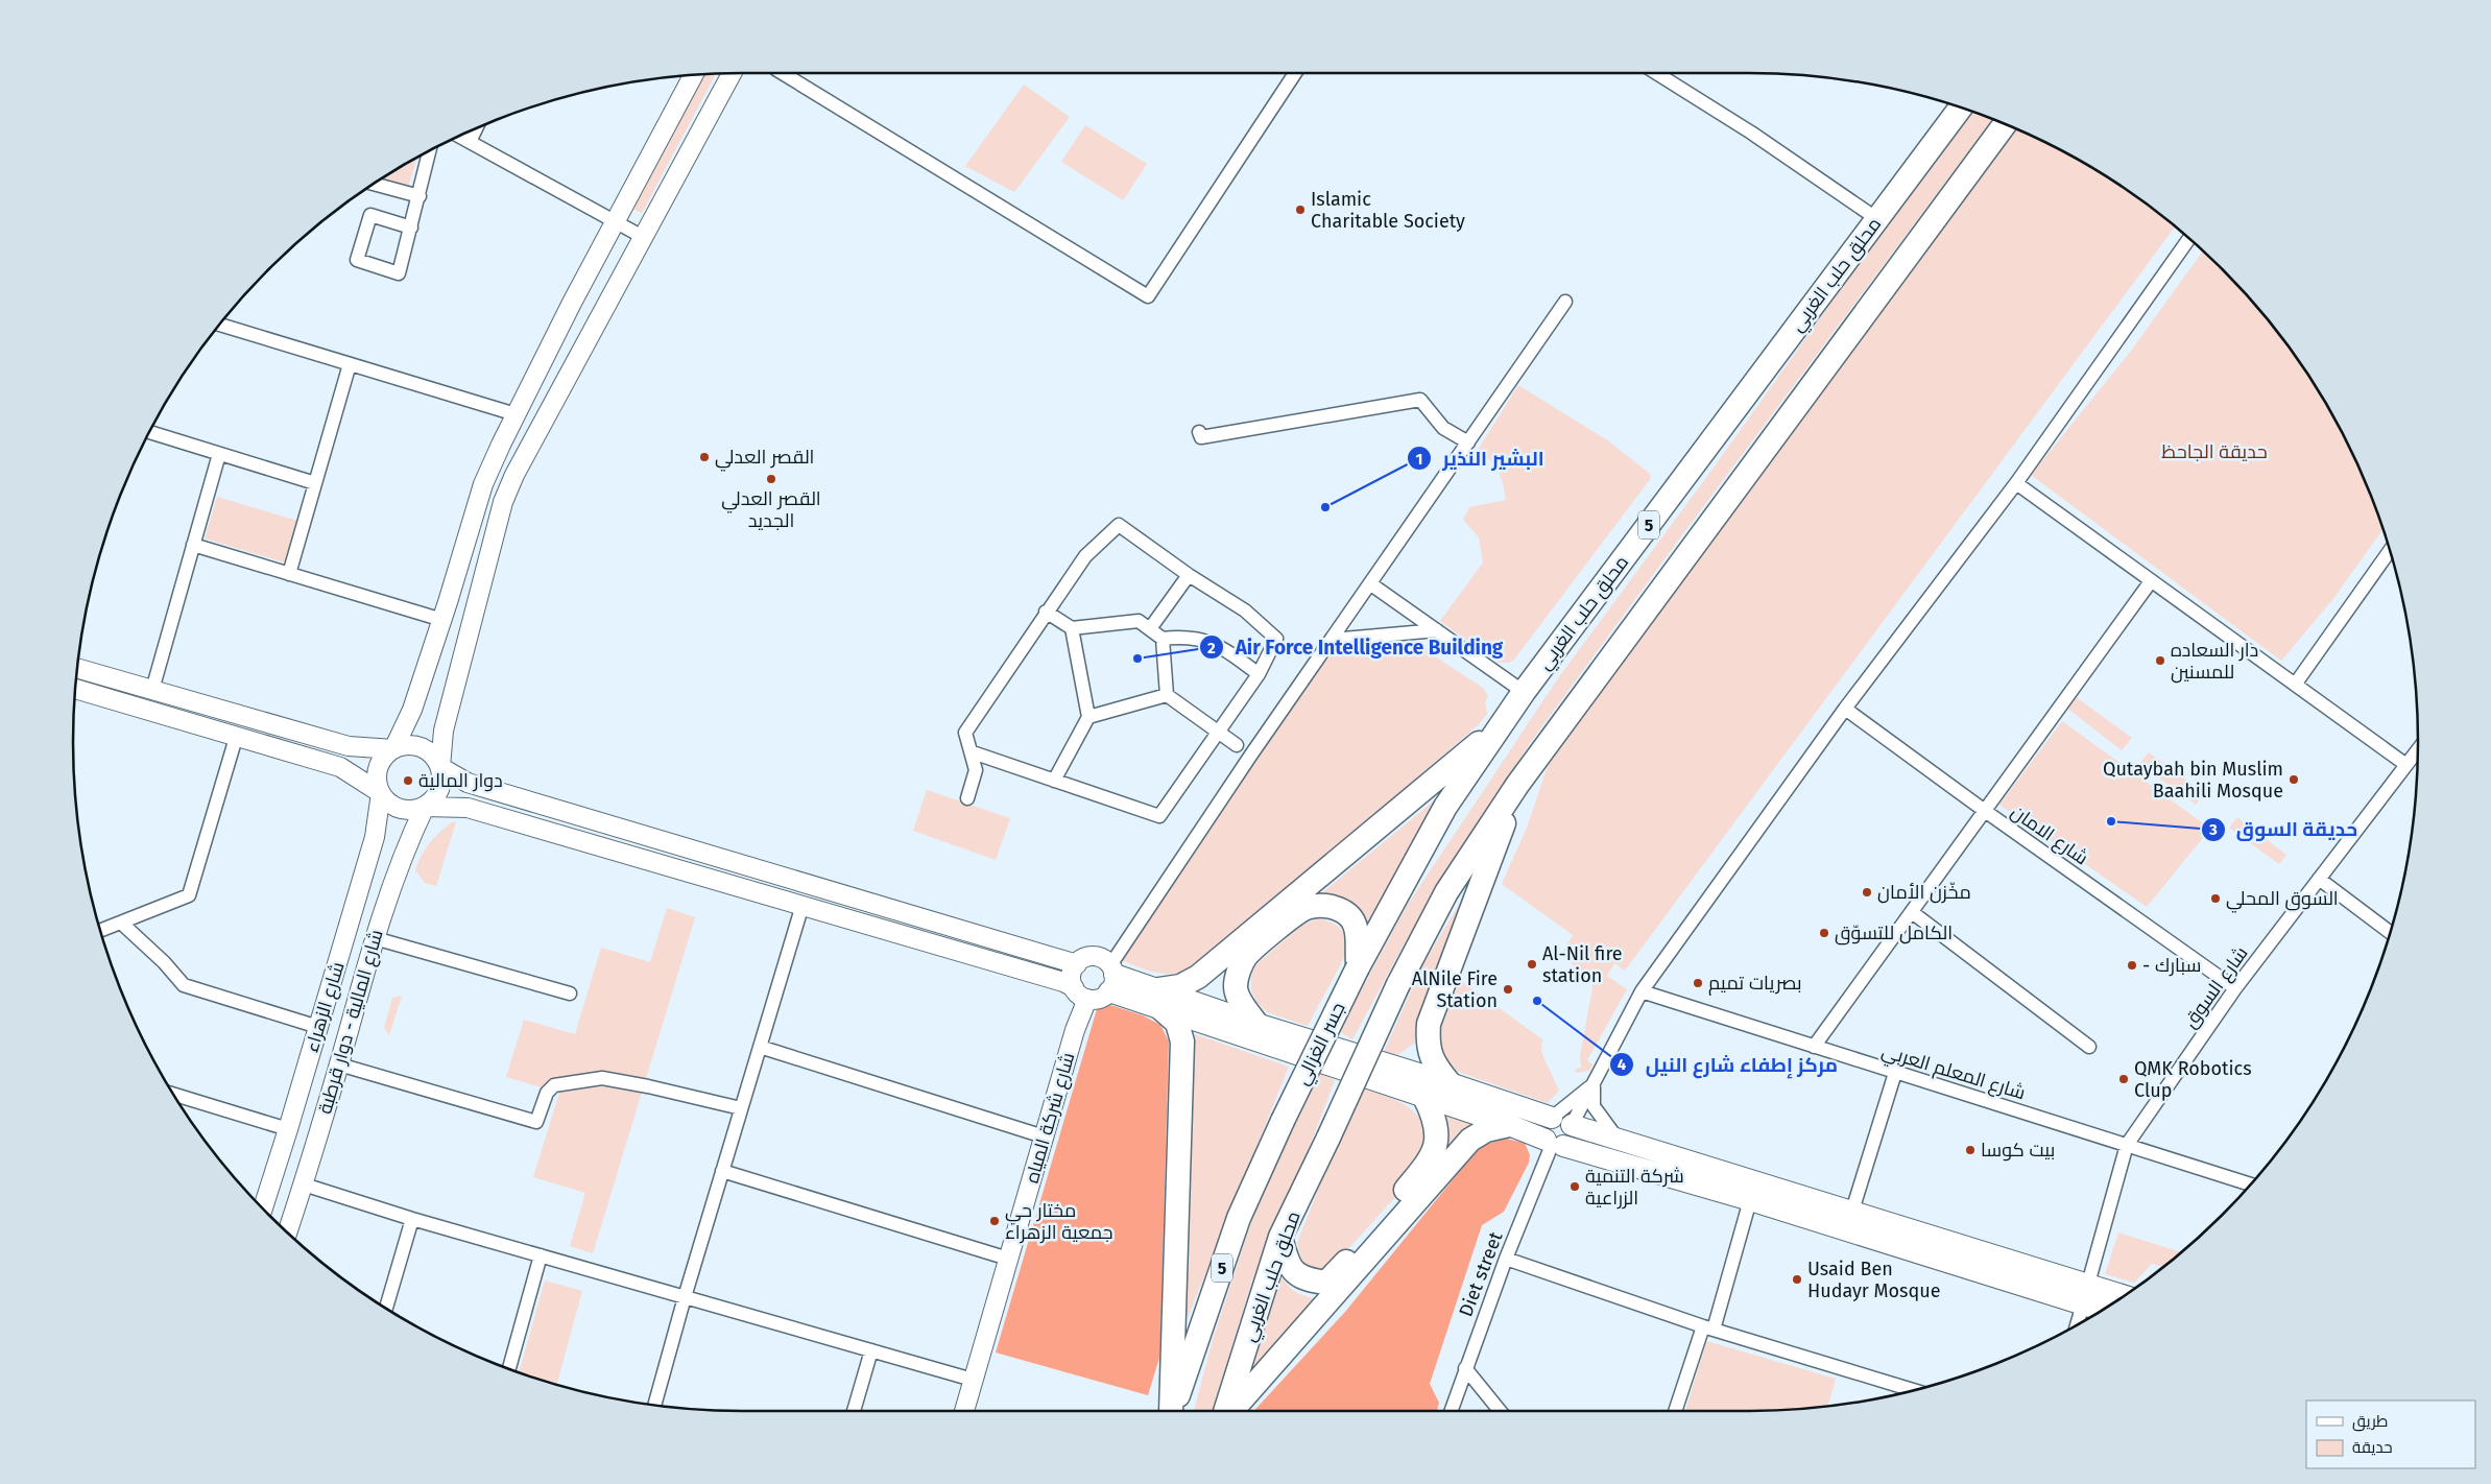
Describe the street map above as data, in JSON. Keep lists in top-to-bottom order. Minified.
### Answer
{"streets":{"highway":["محلق حلب الغربي","5","جسر الغزالي"],"main road":["شارع الزهراء","شارع المالية - دوار قرطبة","شارع شركة المياه"],"street":["شارع الامان","شارع السوق","شارع المعلم العربي","Diet street"]},"crossings":[["محلق حلب الغربي","جسر الغزالي"],["شارع الامان","شارع السوق"],["شارع السوق","شارع المعلم العربي"],["شارع الزهراء","شارع المالية - دوار قرطبة"]],"parks":["حديقة الجاحظ"],"places":["Islamic Charitable Society","القصر العدلي","القصر العدلي الجديد","البشير النذير","Air Force Intelligence Building","دار السعاده للمسنين","Qutaybah bin Muslim Baahili Mosque","دوار المالية","حديقة السوق","مخّزن الأمان","السوق المحلي","الكامل للتسوّق","Al-Nil fire station","- سبارك","بصريات تميم","AlNile Fire Station","مركز إطفاء شارع النيل","QMK Robotics Clup","بيت كوسا","شركة التنمية الزراعية","مختار حي جمعية الزهراء","Usaid Ben Hudayr Mosque"],"legend":["طريق","حديقة"]}
